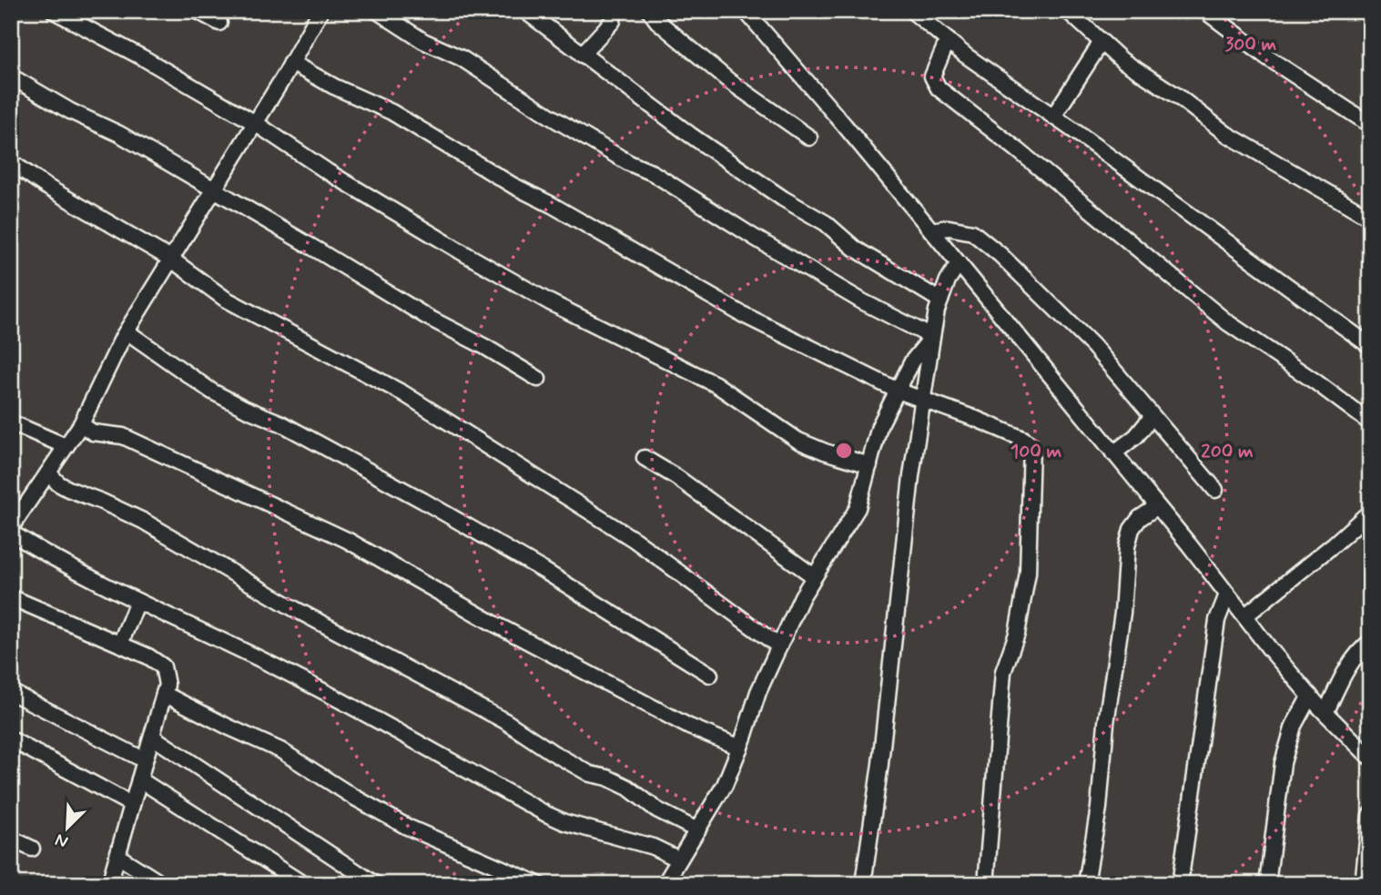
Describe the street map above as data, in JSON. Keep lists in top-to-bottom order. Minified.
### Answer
{"north":"bottom left","rings":["300 m","100 m","200 m"]}
